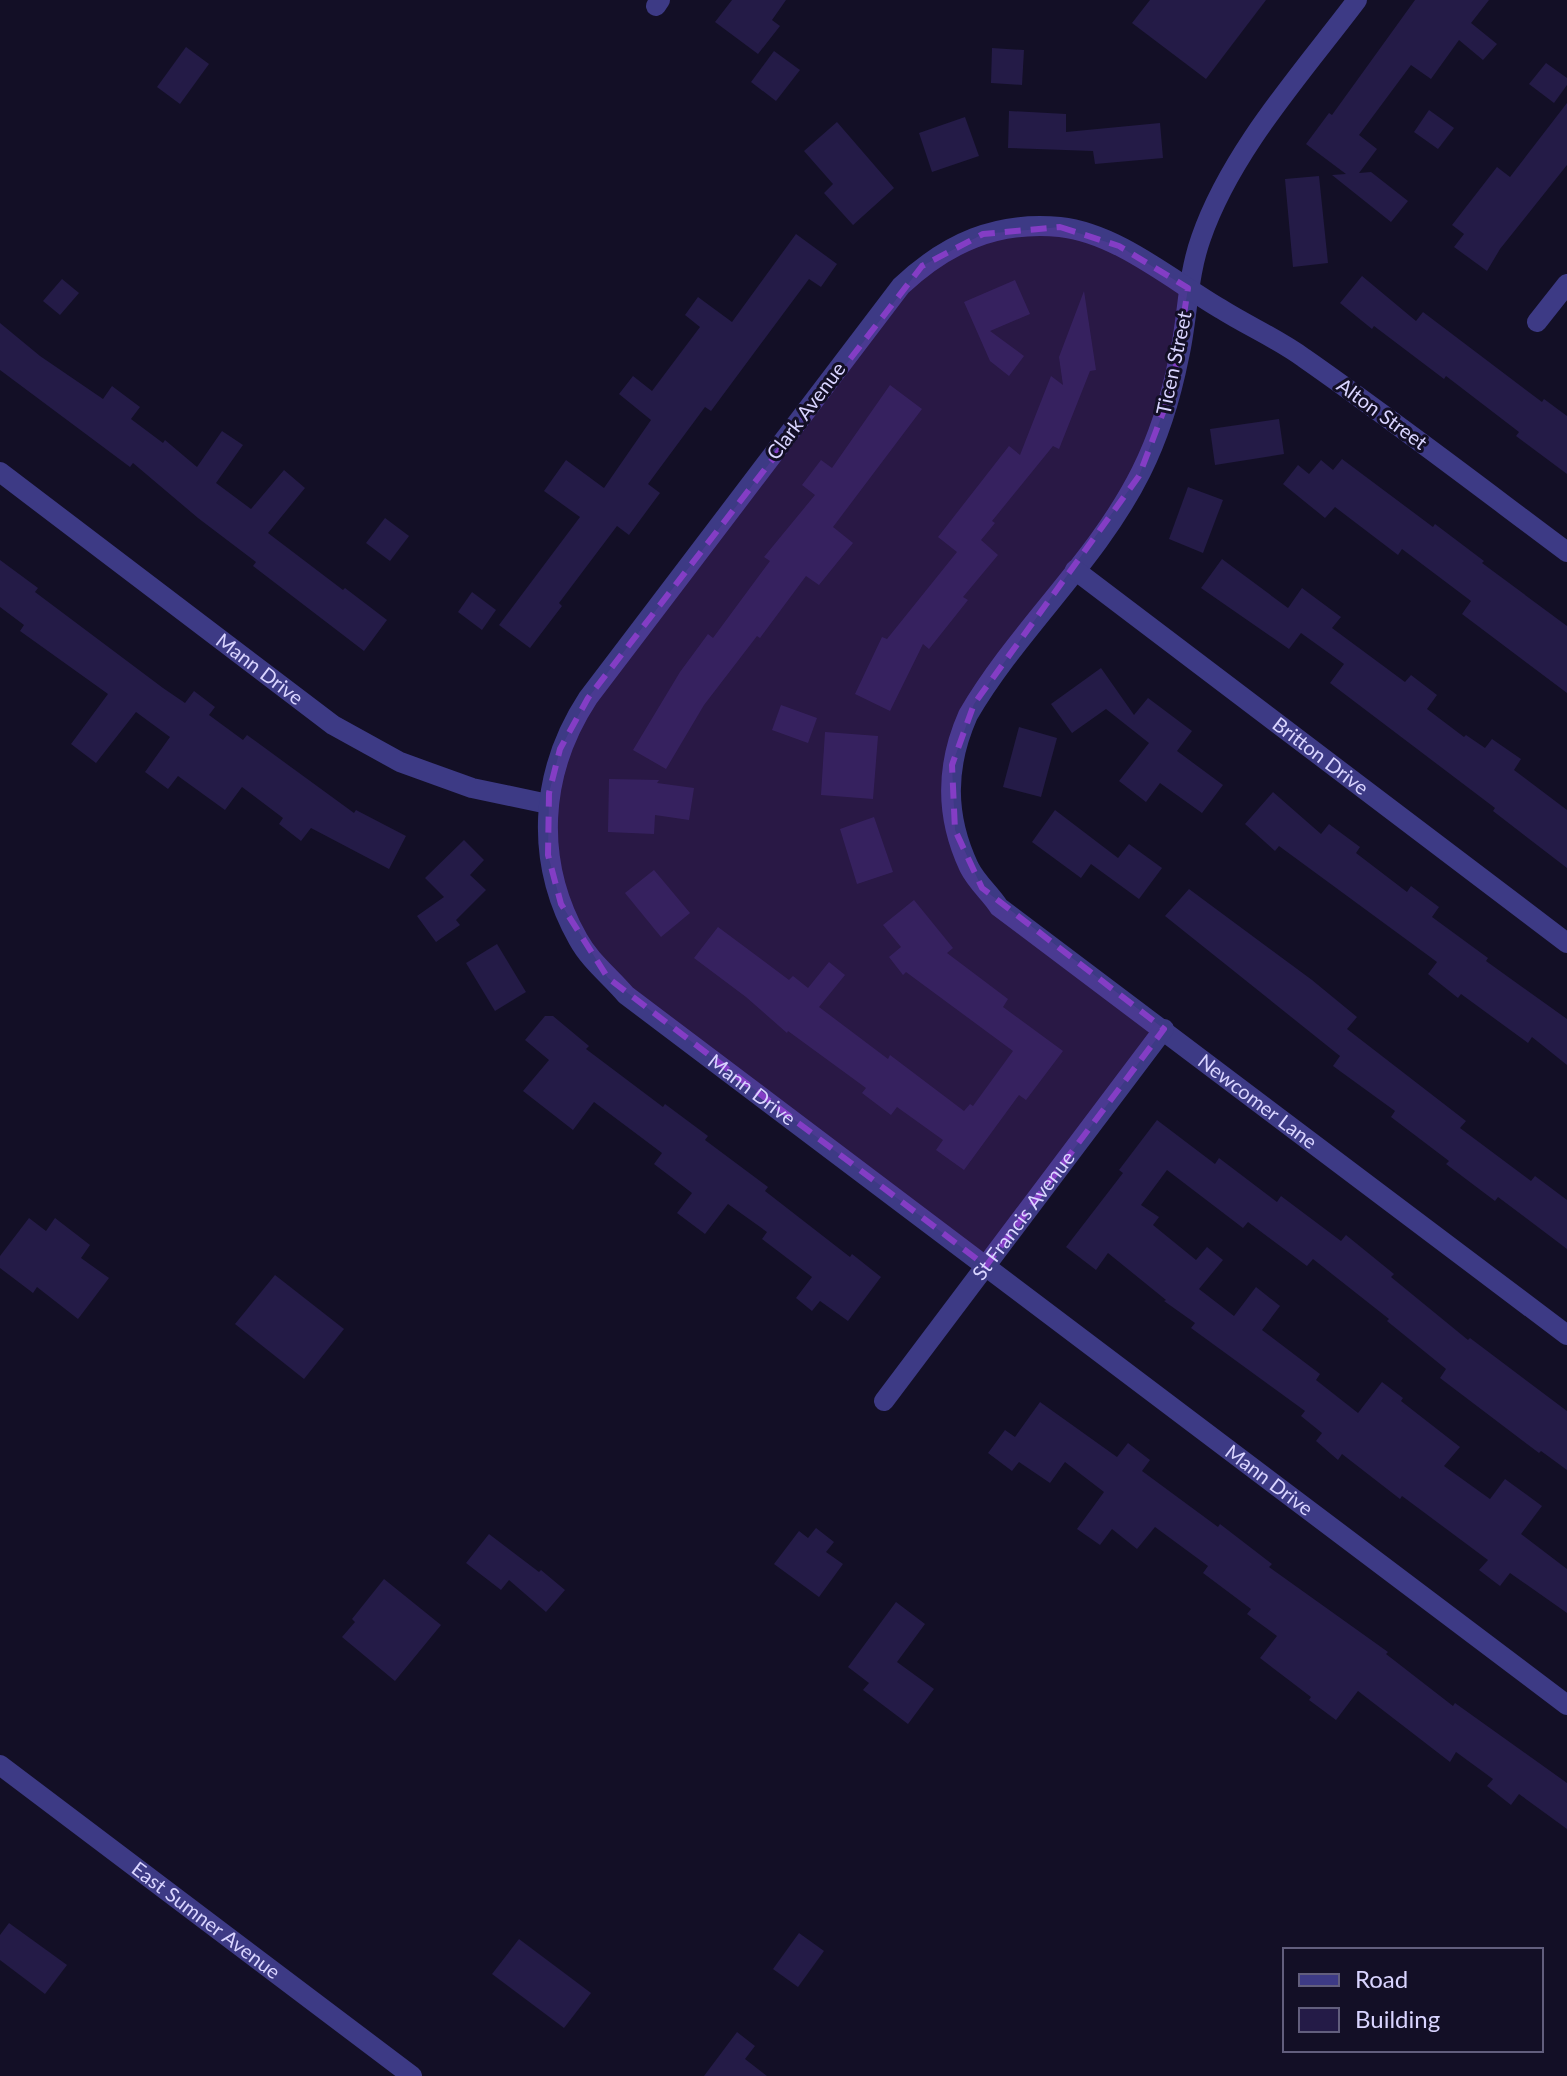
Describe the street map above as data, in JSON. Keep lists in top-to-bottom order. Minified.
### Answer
{"streets":{"street":["Ticen Street","Clark Avenue","Alton Street","Mann Drive","Britton Drive","Newcomer Lane","St Francis Avenue","East Sumner Avenue"]},"crossings":[["Ticen Street","Clark Avenue"],["Ticen Street","Alton Street"],["Ticen Street","Britton Drive"],["Ticen Street","Newcomer Lane"],["Clark Avenue","Alton Street"],["Clark Avenue","Mann Drive"],["Mann Drive","St Francis Avenue"],["Newcomer Lane","St Francis Avenue"]],"legend":["Road","Building"]}
